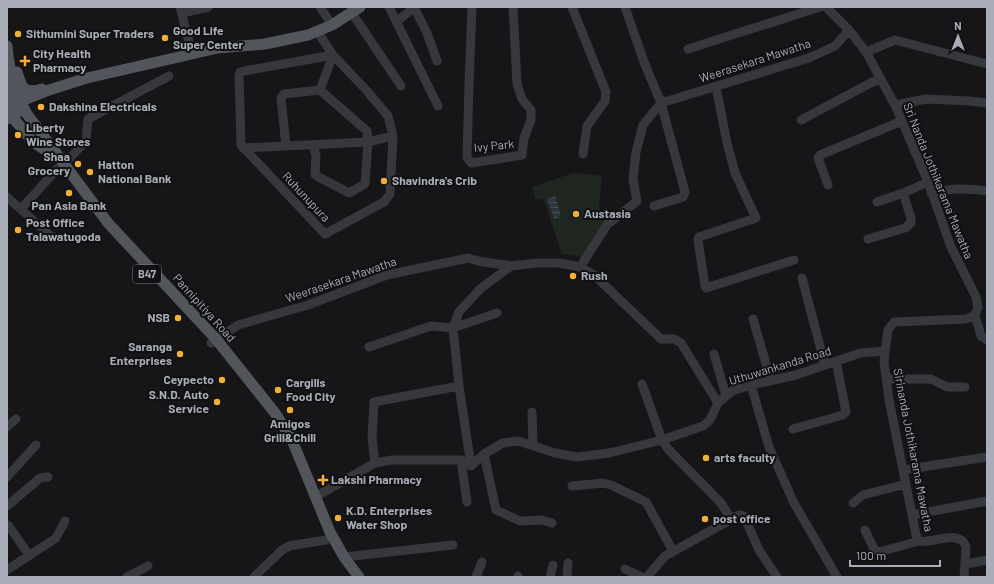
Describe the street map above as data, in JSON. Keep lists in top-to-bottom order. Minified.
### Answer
{"streets":{"main road":["B47","Pannipitiya Road"],"street":["Weerasekara Mawatha","Ivy Park","Sri Nanda Jothikarama Mawatha","Ruhunupura","Uthuwankanda Road","Sirinanda Jothikarama Mawatha"]},"crossings":[["Weerasekara Mawatha","Sri Nanda Jothikarama Mawatha"],["Weerasekara Mawatha","Pannipitiya Road"],["Weerasekara Mawatha","Uthuwankanda Road"],["Uthuwankanda Road","Sirinanda Jothikarama Mawatha"]],"places":{"other":["Sithumini Super Traders","Good Life Super Center","Dakshina Electricals","Liberty Wine Stores","Shaa Grocery","Hatton National Bank","Shavindra's Crib","Pan Asia Bank","Austasia","Post Office Talawatugoda","Rush","NSB","Saranga Enterprises","Ceypecto","Cargills Food City","S.N.D. Auto Service","Amigos Grill&Chill","arts faculty","K.D. Enterprises Water Shop","post office"],"health":["City Health Pharmacy","Lakshi Pharmacy"]},"scale_bar":"100 m","north":"top"}
